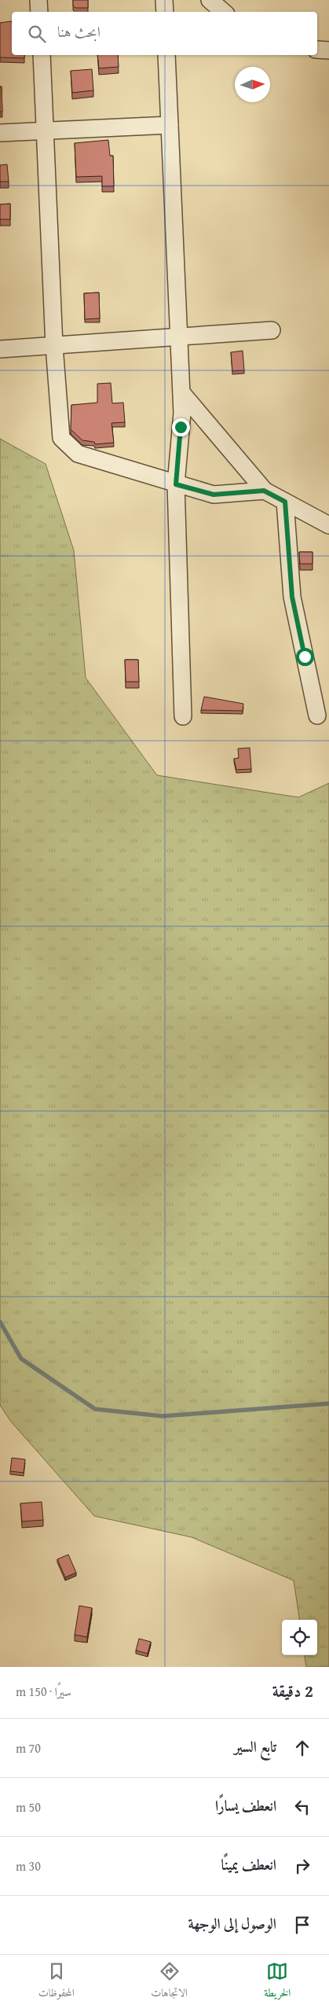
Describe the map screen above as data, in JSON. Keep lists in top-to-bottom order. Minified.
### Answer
{"north":"right","page":{"search":"ابحث هنا","heading":["2 دقيقة","سيرًا · 150 m"],"list":[["تابع السير","70 m"],["انعطف يسارًا","50 m"],["انعطف يمينًا","30 m"],"الوصول إلى الوجهة"],"nav":["الخريطة","الاتجاهات","المحفوظات"]}}
